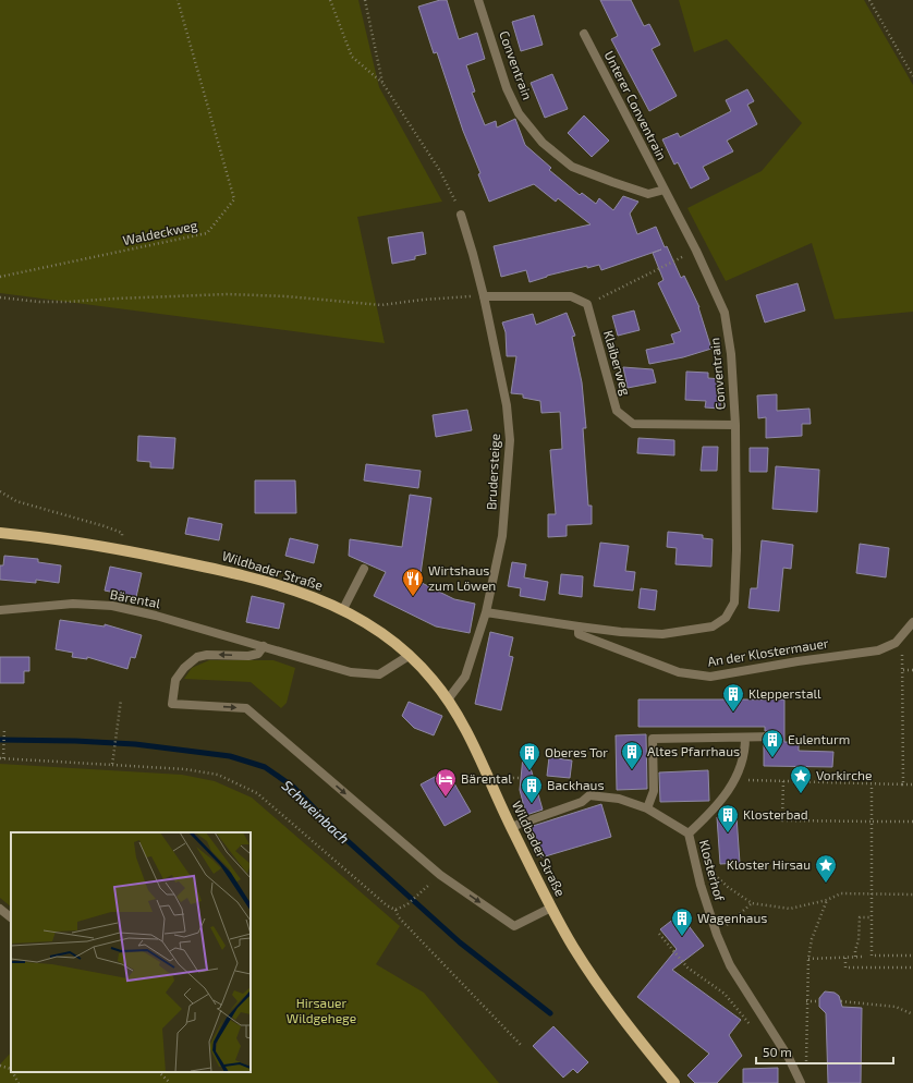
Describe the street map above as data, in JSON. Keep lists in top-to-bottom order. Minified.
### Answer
{"streets":{"main road":["Wildbader Straße"],"street":["Conventrain","Unterer Conventrain","Klaiberweg","Brudersteige","Bärental","An der Klostermauer","Klosterhof"],"path":["Waldeckweg"]},"crossings":[["Conventrain","Unterer Conventrain"],["Conventrain","Klaiberweg"],["Conventrain","Brudersteige"],["Conventrain","An der Klostermauer"],["Brudersteige","Wildbader Straße"],["Wildbader Straße","Bärental"],["Wildbader Straße","Klosterhof"]],"water":["Schweinbach"],"parks":["Hirsauer Wildgehege"],"places":{"restaurant":["Wirtshaus zum Löwen"],"building":["Klepperstall","Eulenturm","Altes Pfarrhaus","Oberes Tor","Backhaus","Klosterbad","Wagenhaus"],"place":["Vorkirche","Kloster Hirsau"],"hotel":["Bärental"]},"scale_bar":"50 m"}
